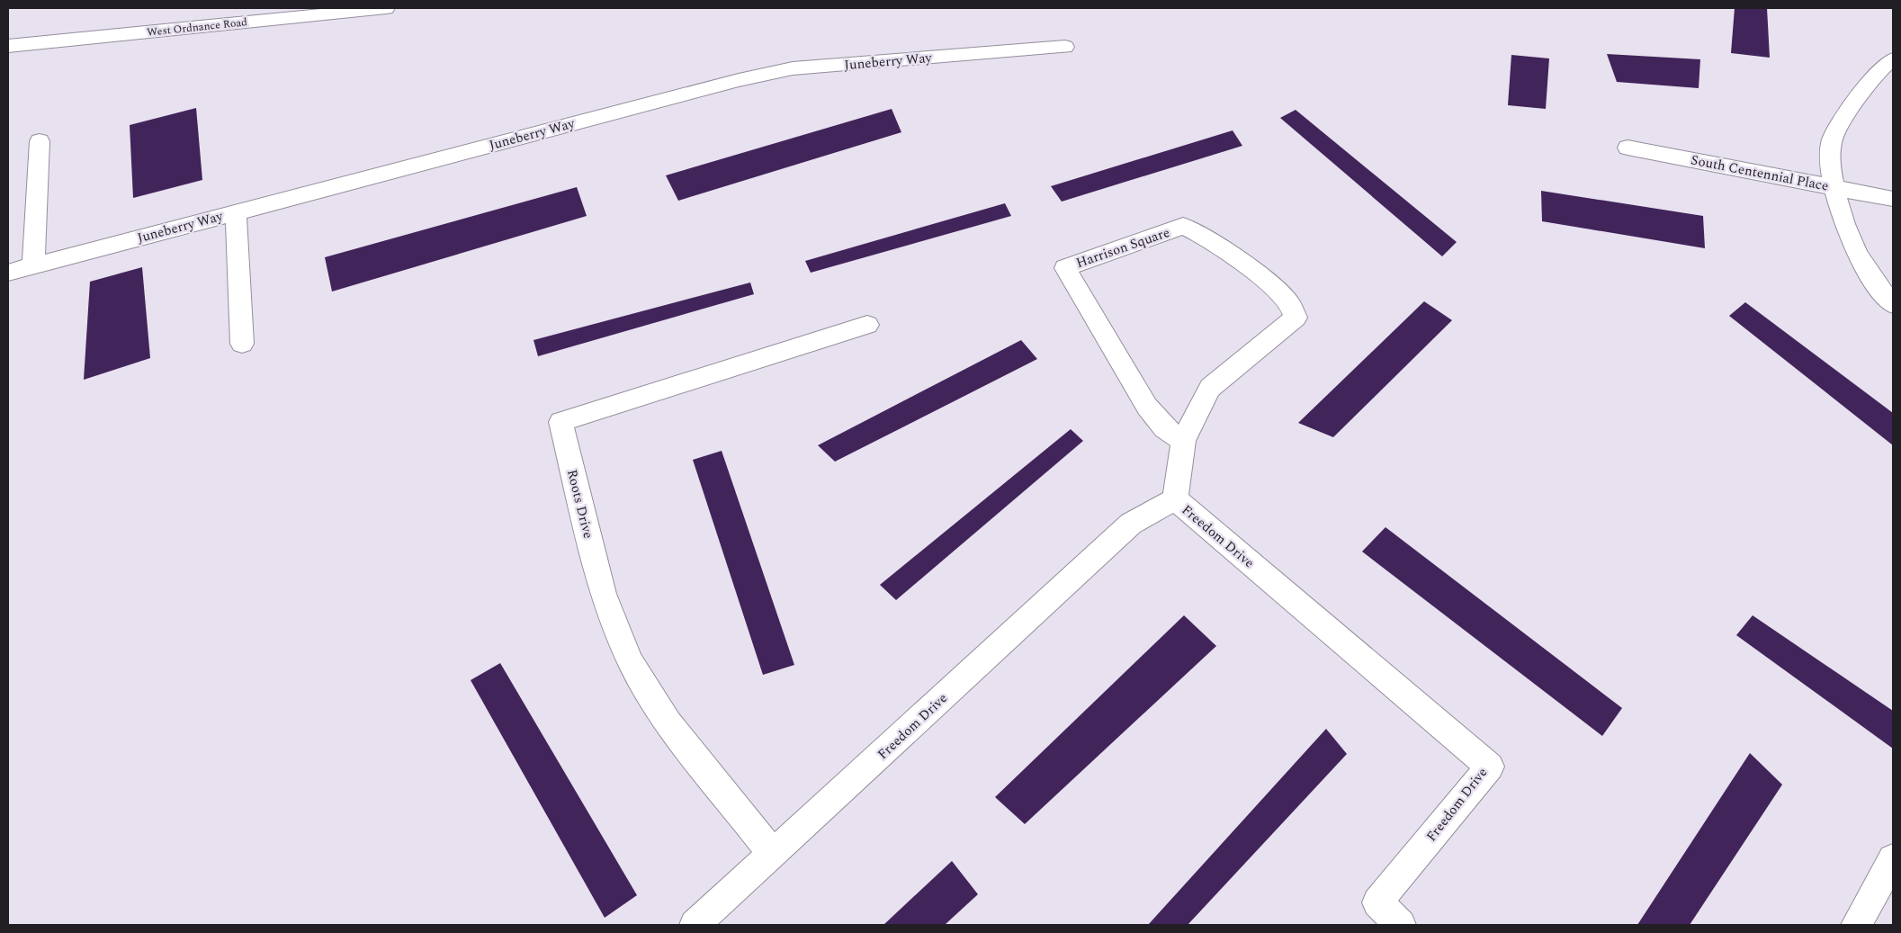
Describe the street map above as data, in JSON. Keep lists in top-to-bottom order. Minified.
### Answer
{"streets":{"street":["West Ordnance Road","Juneberry Way","South Centennial Place","Harrison Square","Roots Drive","Freedom Drive"]},"crossings":[["Harrison Square","Freedom Drive"],["Roots Drive","Freedom Drive"]]}
